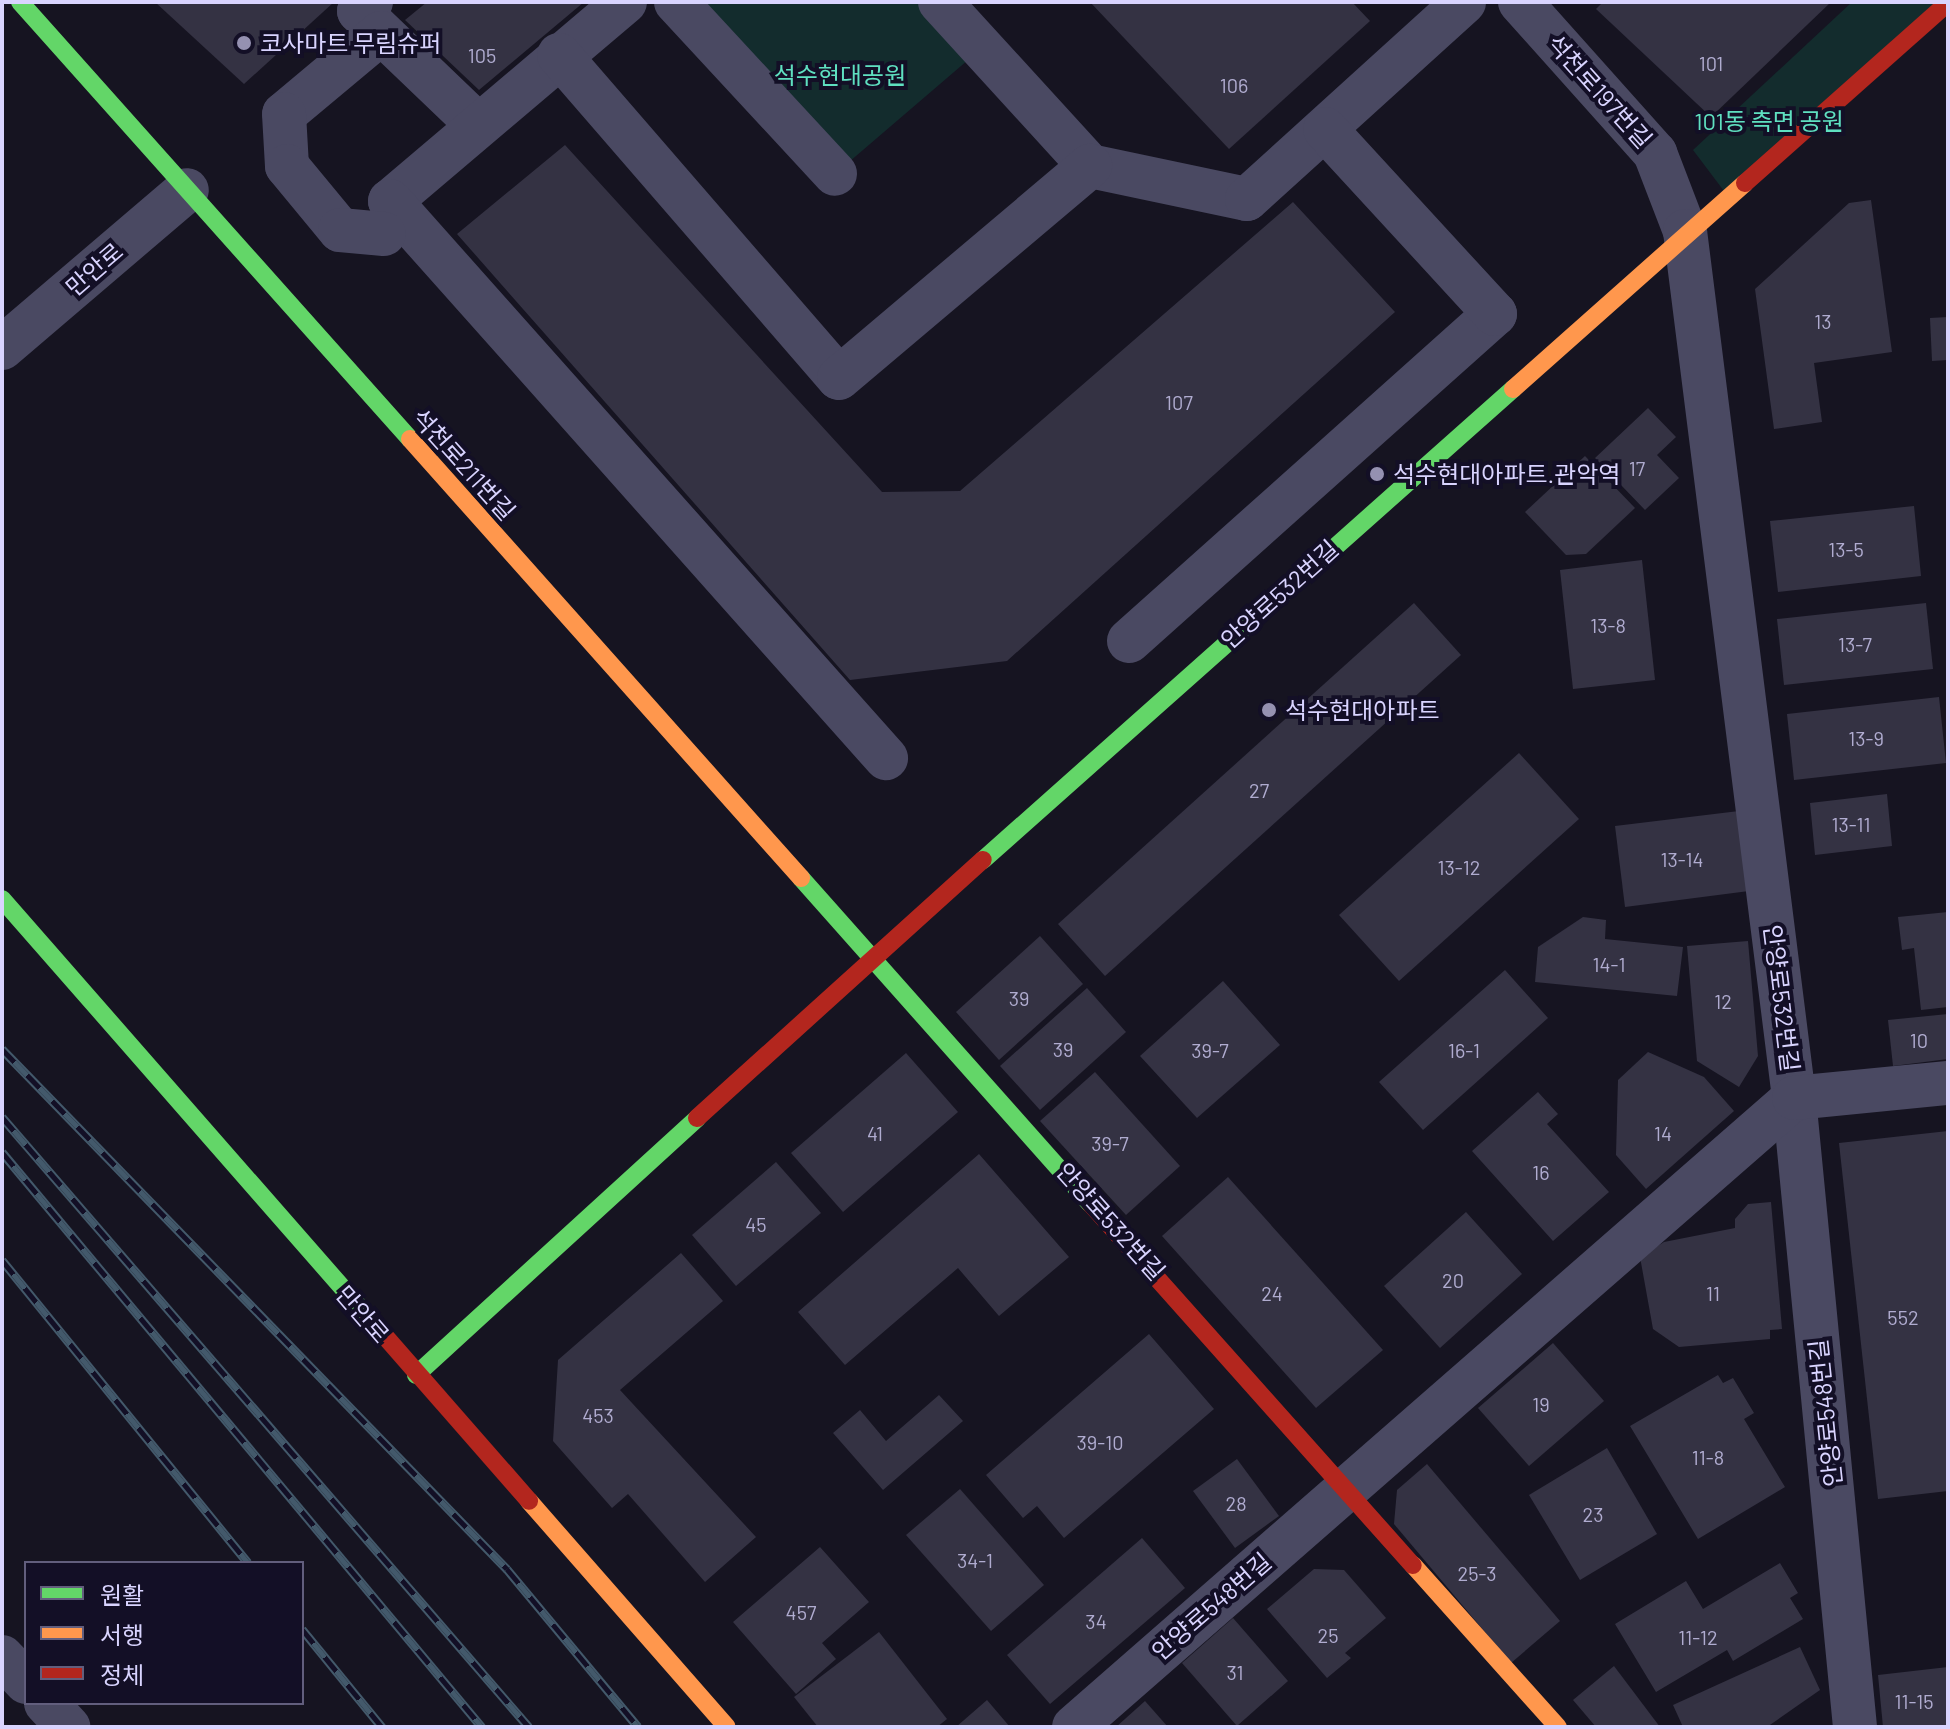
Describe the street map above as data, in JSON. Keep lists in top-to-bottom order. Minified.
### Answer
{"streets":{"street":["석천로197번길","만안로","석천로211번길","안양로532번길","안양로548번길"]},"crossings":[["석천로197번길","안양로532번길"],["만안로","석천로211번길"],["만안로","안양로532번길"],["석천로211번길","안양로532번길"],["안양로532번길","안양로548번길"]],"parks":["석수현대공원","101동 측면 공원"],"places":["코사마트 무림슈퍼","석수현대아파트.관악역","석수현대아파트"],"house_numbers":["105","101","106","13","107","17","13-5","13-8","13-7","13-9","27","13-11","13-14","13-12","14-1","39","12","10","39","39-7","16-1","41","14","39-7","16","45","20","24","11","552","19","453","39-10","11-8","28","23","34-1","25-3","457","34","25","11-12","31","11-15"],"legend":["원활","서행","정체"]}
